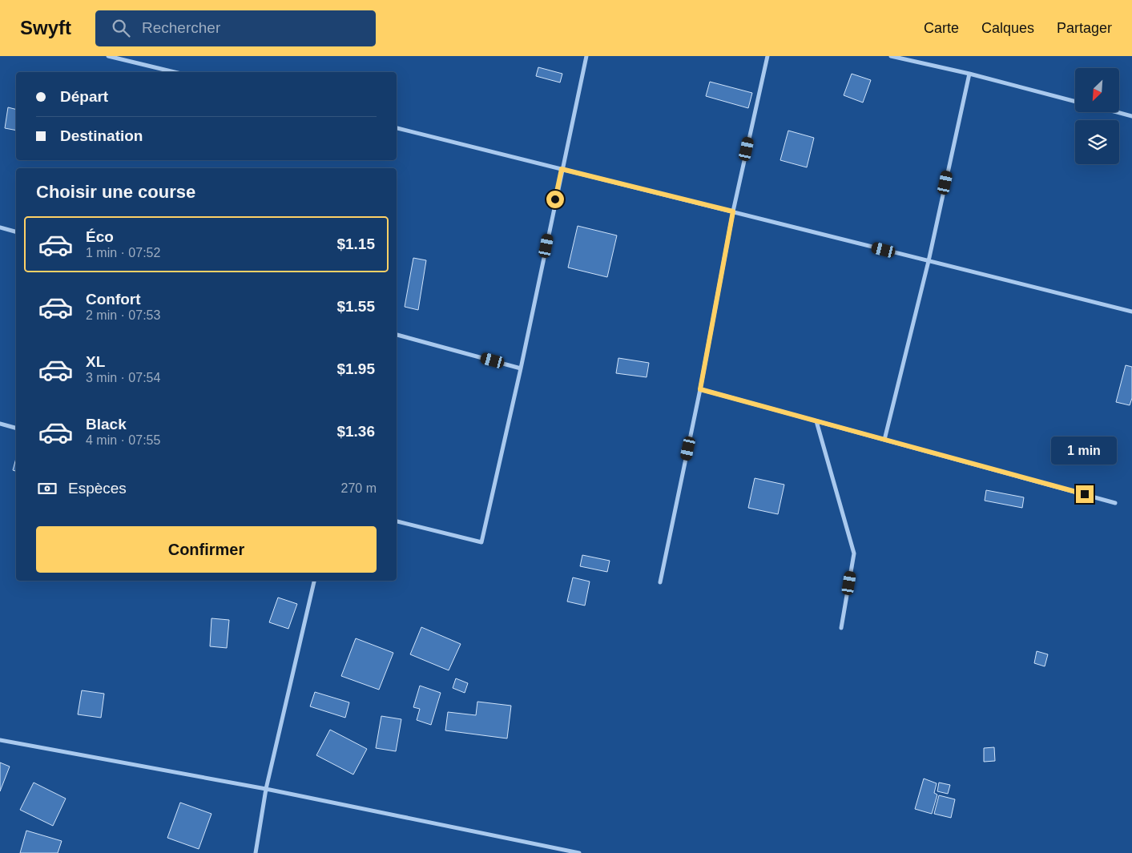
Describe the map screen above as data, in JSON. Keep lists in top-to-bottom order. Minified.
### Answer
{"north":"bottom left","page":{"header":"Swyft","search":"Rechercher","nav":["Carte","Calques","Partager"],"banner":["Départ","Destination"],"heading":"Choisir une course","list":[{"name":"Éco","note":"1 min · 07:52","value":"$1.15"},{"name":"Confort","note":"2 min · 07:53","value":"$1.55"},{"name":"XL","note":"3 min · 07:54","value":"$1.95"},{"name":"Black","note":"4 min · 07:55","value":"$1.36"}],"bubble":"1 min","pay":["Espèces","270 m"],"buttons":"Confirmer"}}
